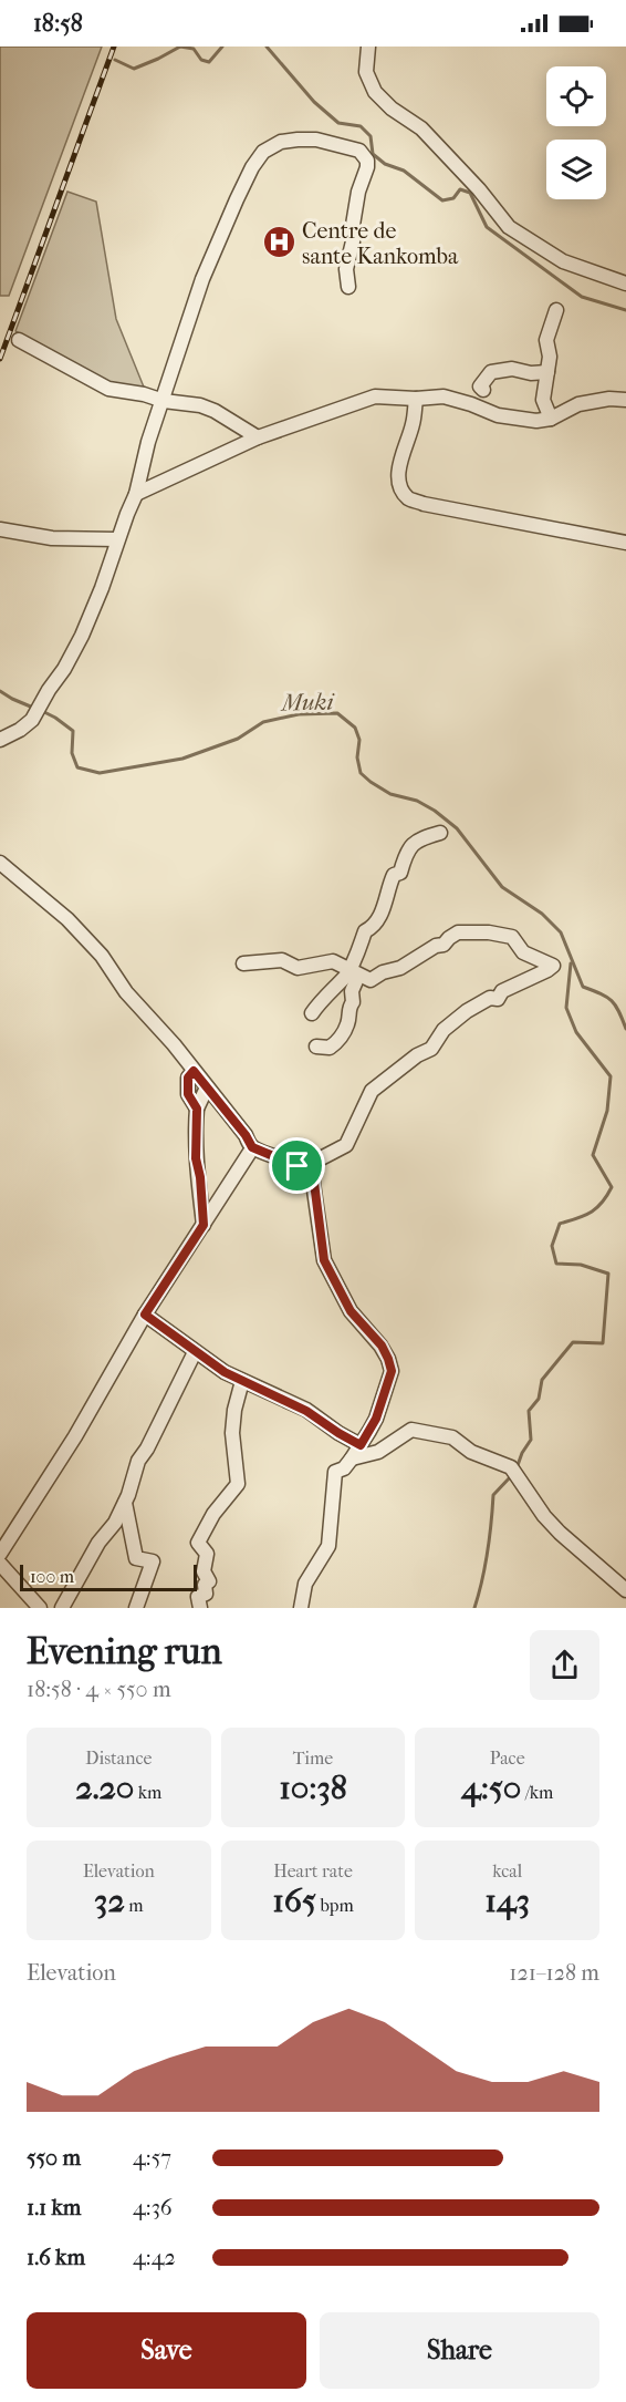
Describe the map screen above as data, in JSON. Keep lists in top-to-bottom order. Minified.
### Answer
{"water":["Muki"],"places":{"hospital":["Centre de sante Kankomba"]},"scale_bar":"100 m","page":{"status":"18:58","scale":"100 m","heading":["Evening run","18:58 · 4 × 550 m"],"stats":[["Distance","2.20 km"],["Time","10:38"],["Pace","4:50 /km"],["Elevation","32 m"],["Heart rate","165 bpm"],["kcal","143"]],"chart":["Elevation","121–128 m"],"list":[{"name":"550 m","note":"4:57"},{"name":"1.1 km","note":"4:36"},{"name":"1.6 km","note":"4:42"}],"buttons":["Save","Share"]}}
